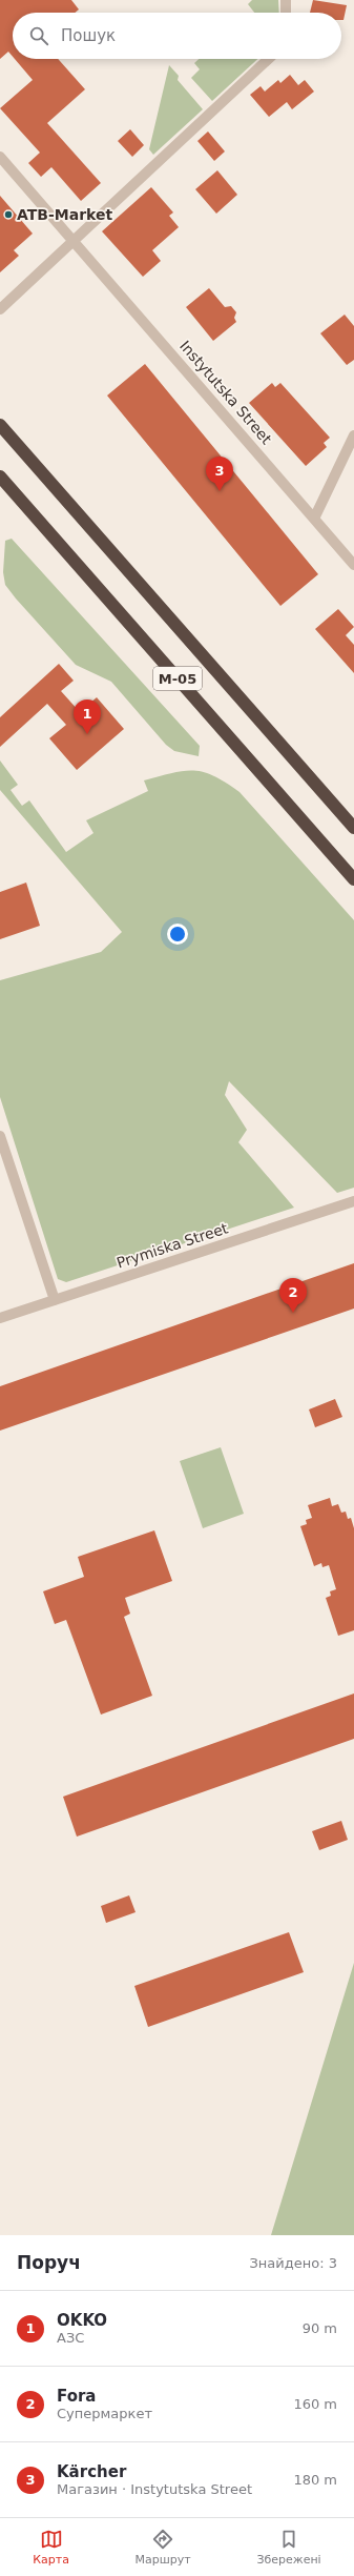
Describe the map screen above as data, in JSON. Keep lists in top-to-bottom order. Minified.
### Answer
{"streets":{"highway":["М-05"],"street":["Instytutska Street","Prymiska Street"]},"places":["ATB-Market"],"page":{"search":"Пошук","pins":["3","1","2"],"heading":["Поруч","Знайдено: 3"],"list":[{"mark":"1","name":"OKKO","note":"АЗС","value":"90 m"},{"mark":"2","name":"Fora","note":"Супермаркет","value":"160 m"},{"mark":"3","name":"Kärcher","note":"Магазин · Instytutska Street","value":"180 m"}],"nav":["Карта","Маршрут","Збережені"]}}
